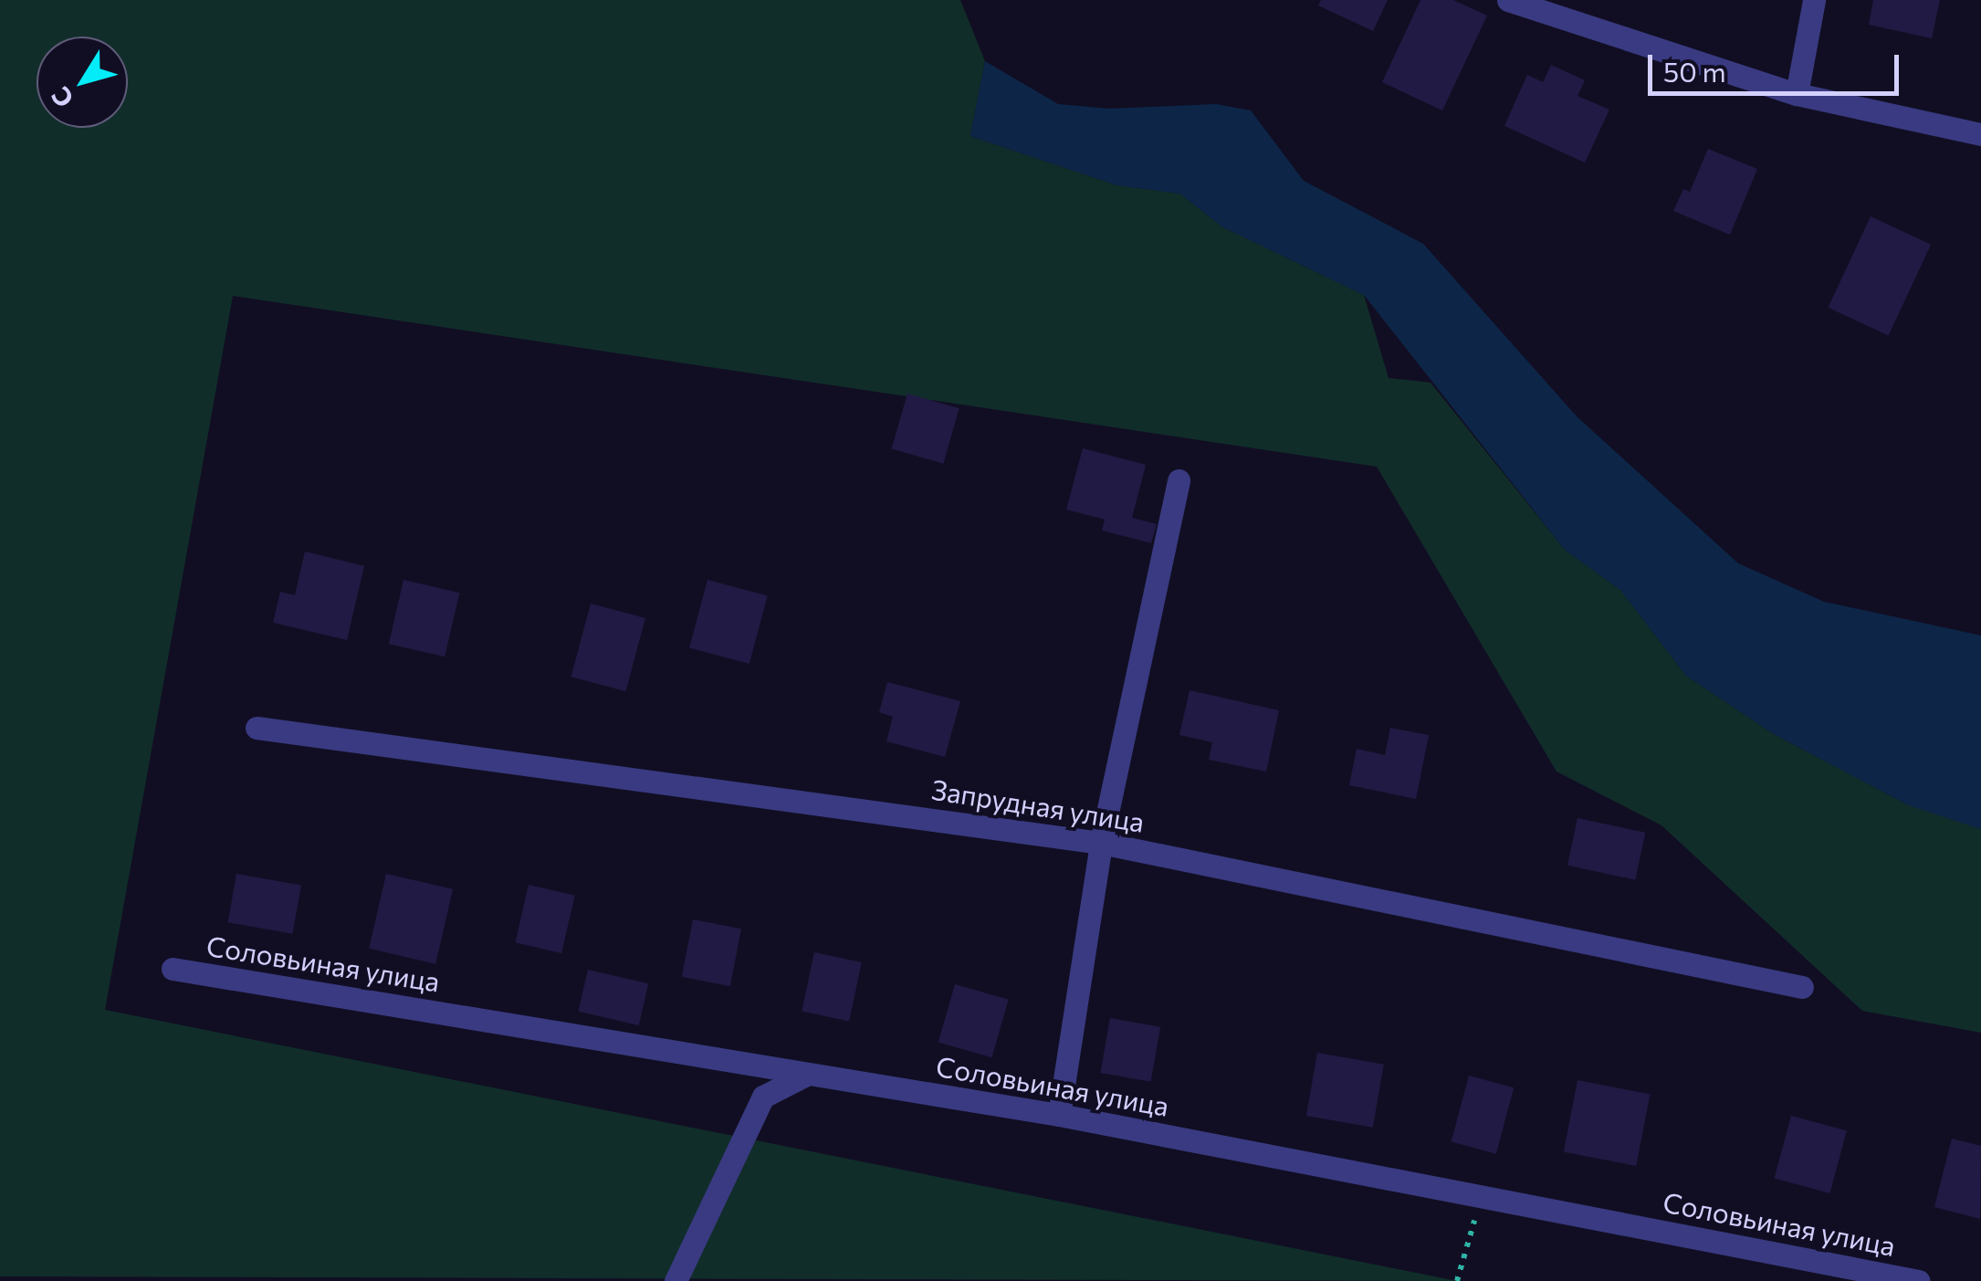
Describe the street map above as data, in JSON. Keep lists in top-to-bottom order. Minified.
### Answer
{"streets":{"street":["Запрудная улица","Соловьиная улица"]},"scale_bar":"50 m","north":"bottom left"}
